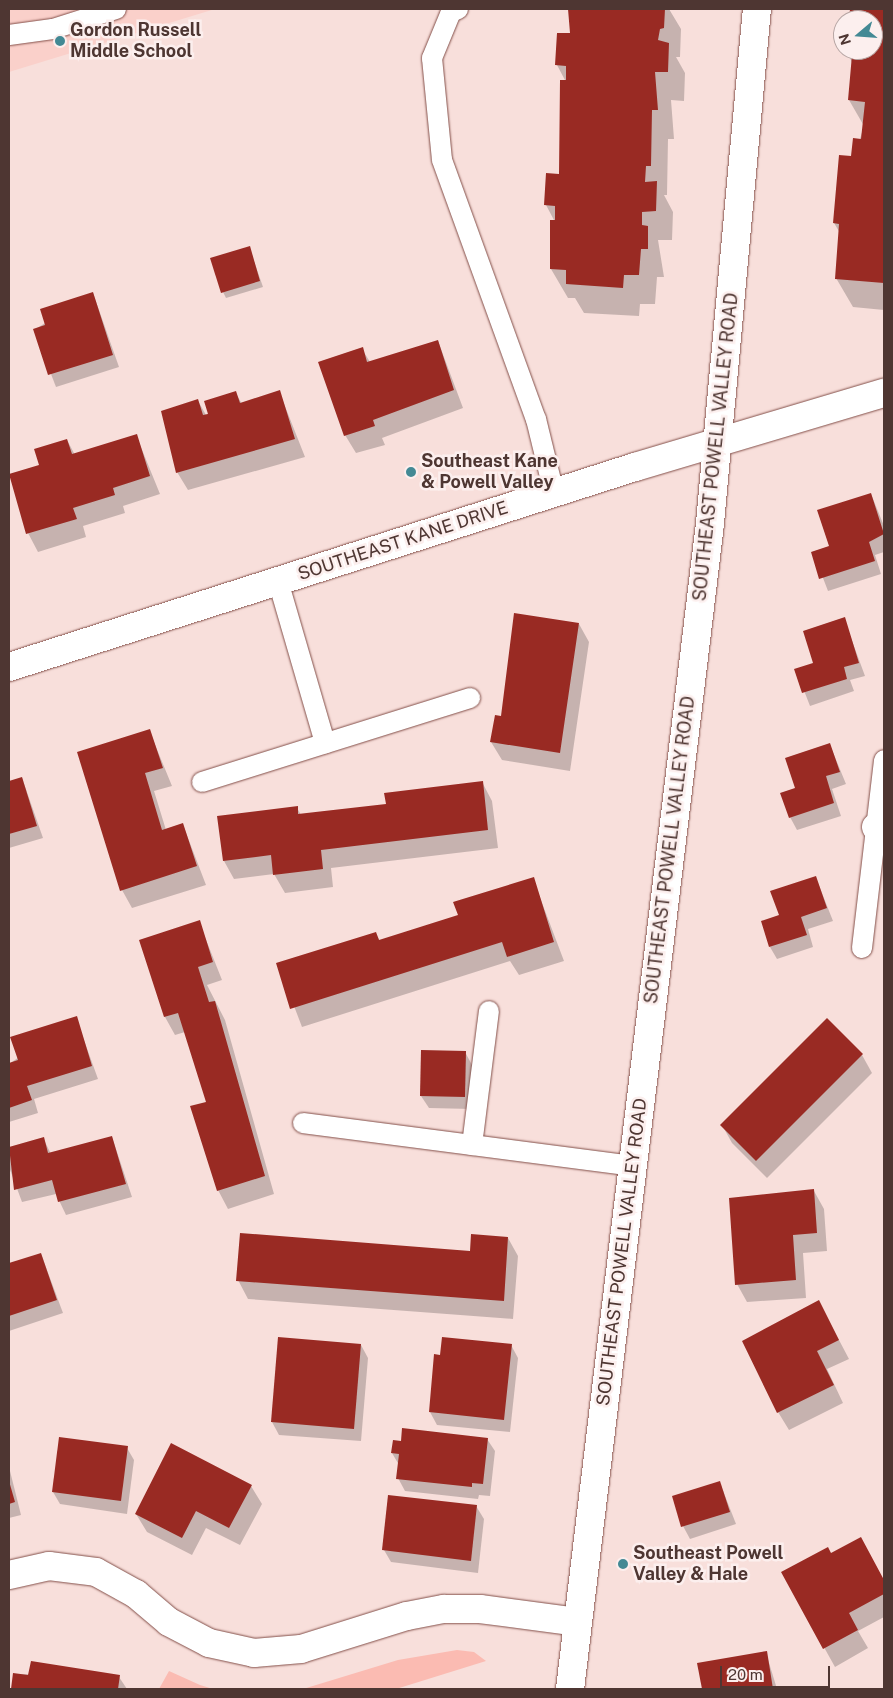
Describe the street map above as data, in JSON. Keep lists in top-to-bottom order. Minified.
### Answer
{"streets":{"main road":["SOUTHEAST POWELL VALLEY ROAD","SOUTHEAST KANE DRIVE"]},"crossings":[["SOUTHEAST POWELL VALLEY ROAD","SOUTHEAST KANE DRIVE"]],"places":["Gordon Russell Middle School","Southeast Kane & Powell Valley","Southeast Powell Valley & Hale"],"scale_bar":"20 m","north":"left"}
